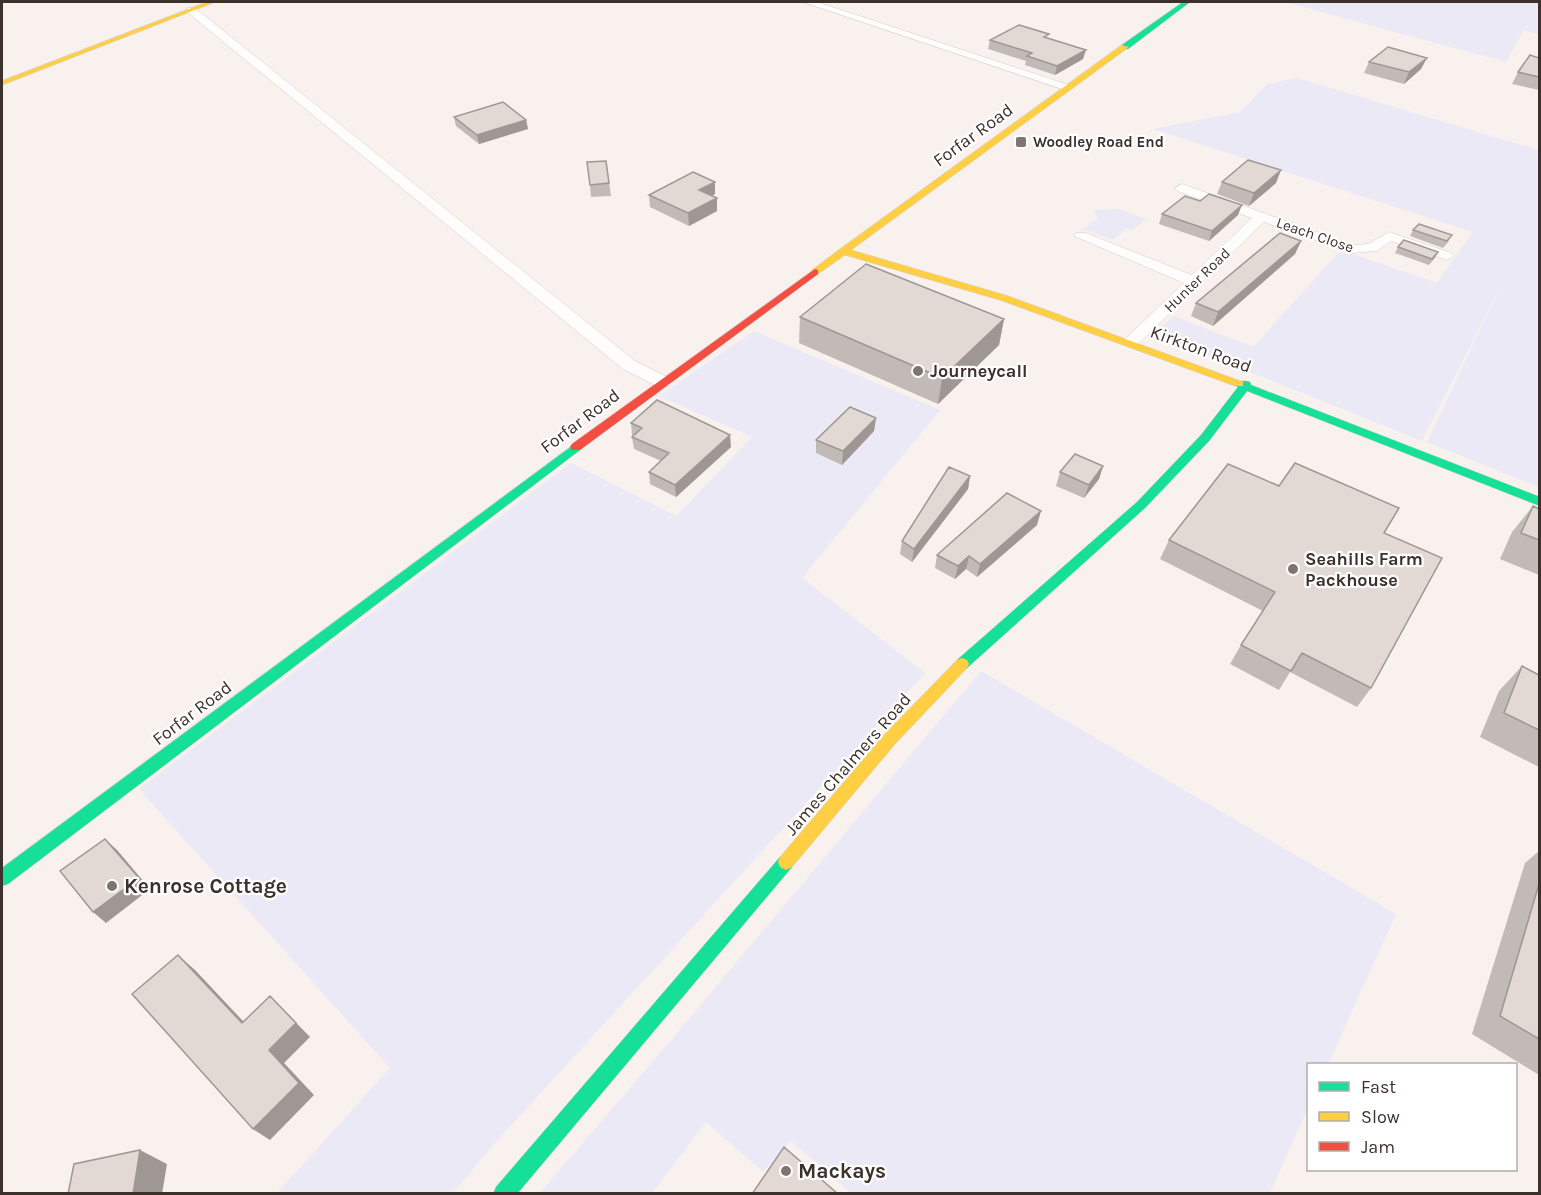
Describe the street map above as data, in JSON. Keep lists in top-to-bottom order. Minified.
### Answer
{"streets":{"street":["Forfar Road","Leach Close","Hunter Road","Kirkton Road","James Chalmers Road"]},"crossings":[["Forfar Road","Kirkton Road"],["Leach Close","Hunter Road"],["Hunter Road","Kirkton Road"],["Kirkton Road","James Chalmers Road"]],"places":{"transit":["Woodley Road End"],"other":["Journeycall","Seahills Farm Packhouse","Kenrose Cottage","Mackays"]},"legend":["Fast","Slow","Jam"]}
